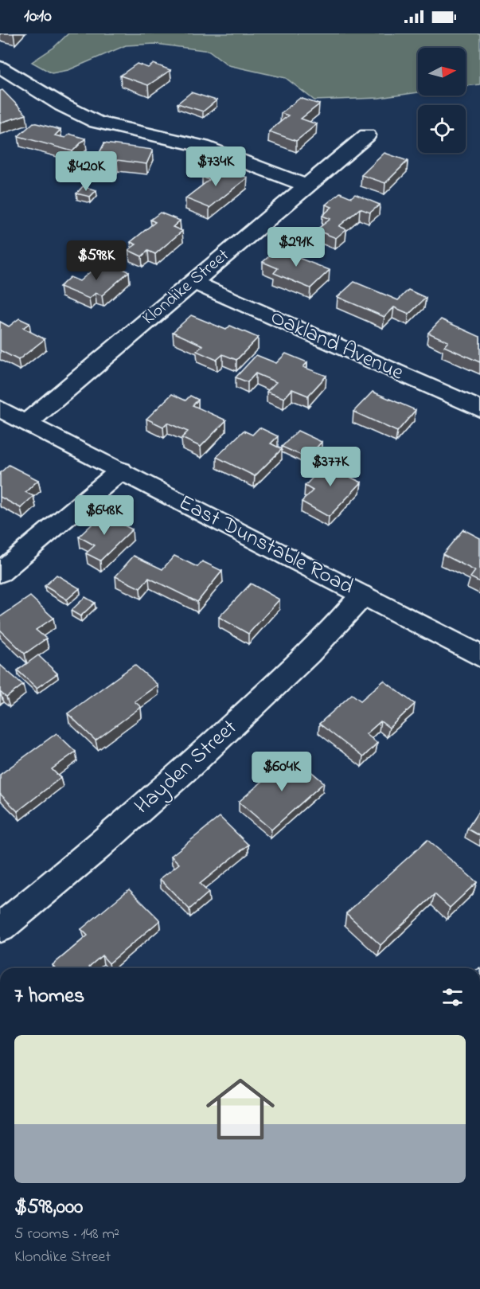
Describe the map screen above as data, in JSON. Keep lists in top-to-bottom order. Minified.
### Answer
{"streets":{"street":["Klondike Street","Oakland Avenue","East Dunstable Road","Hayden Street"]},"crossings":[["Klondike Street","Oakland Avenue"],["Klondike Street","East Dunstable Road"],["East Dunstable Road","Hayden Street"]],"north":"right","page":{"status":"10:10","price":["$734K","$420K","$291K","$598K","$377K","$648K","$604K"],"heading":"7 homes","list":[{"name":"$598,000","note":"5 rooms · 148 m² · Klondike Street"}]}}
